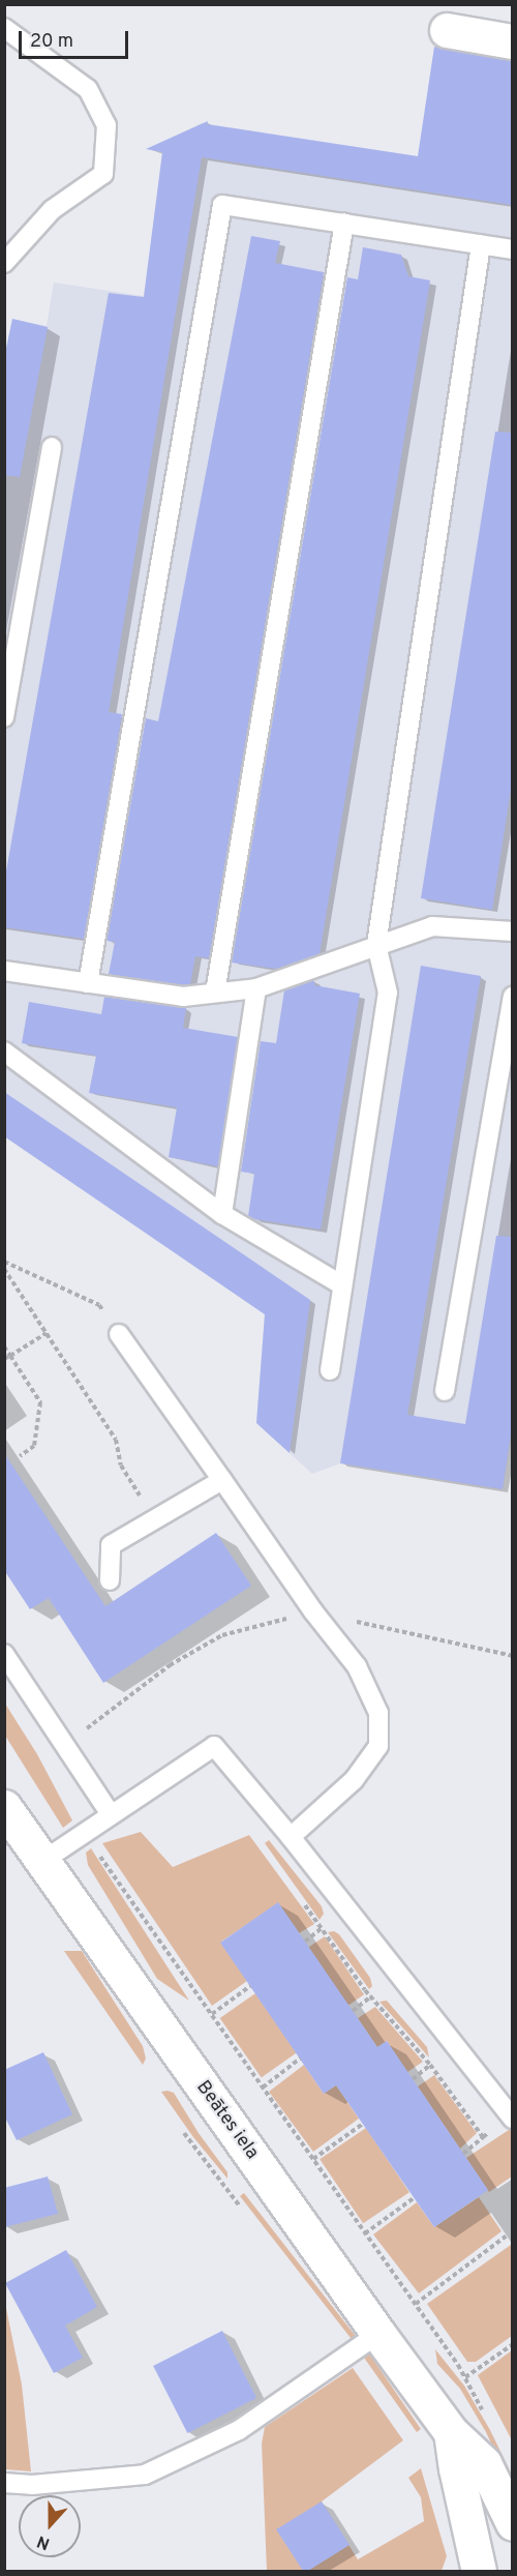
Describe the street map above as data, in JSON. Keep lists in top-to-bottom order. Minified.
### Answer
{"streets":{"street":["Beātes iela"]},"scale_bar":"20 m","north":"bottom"}
